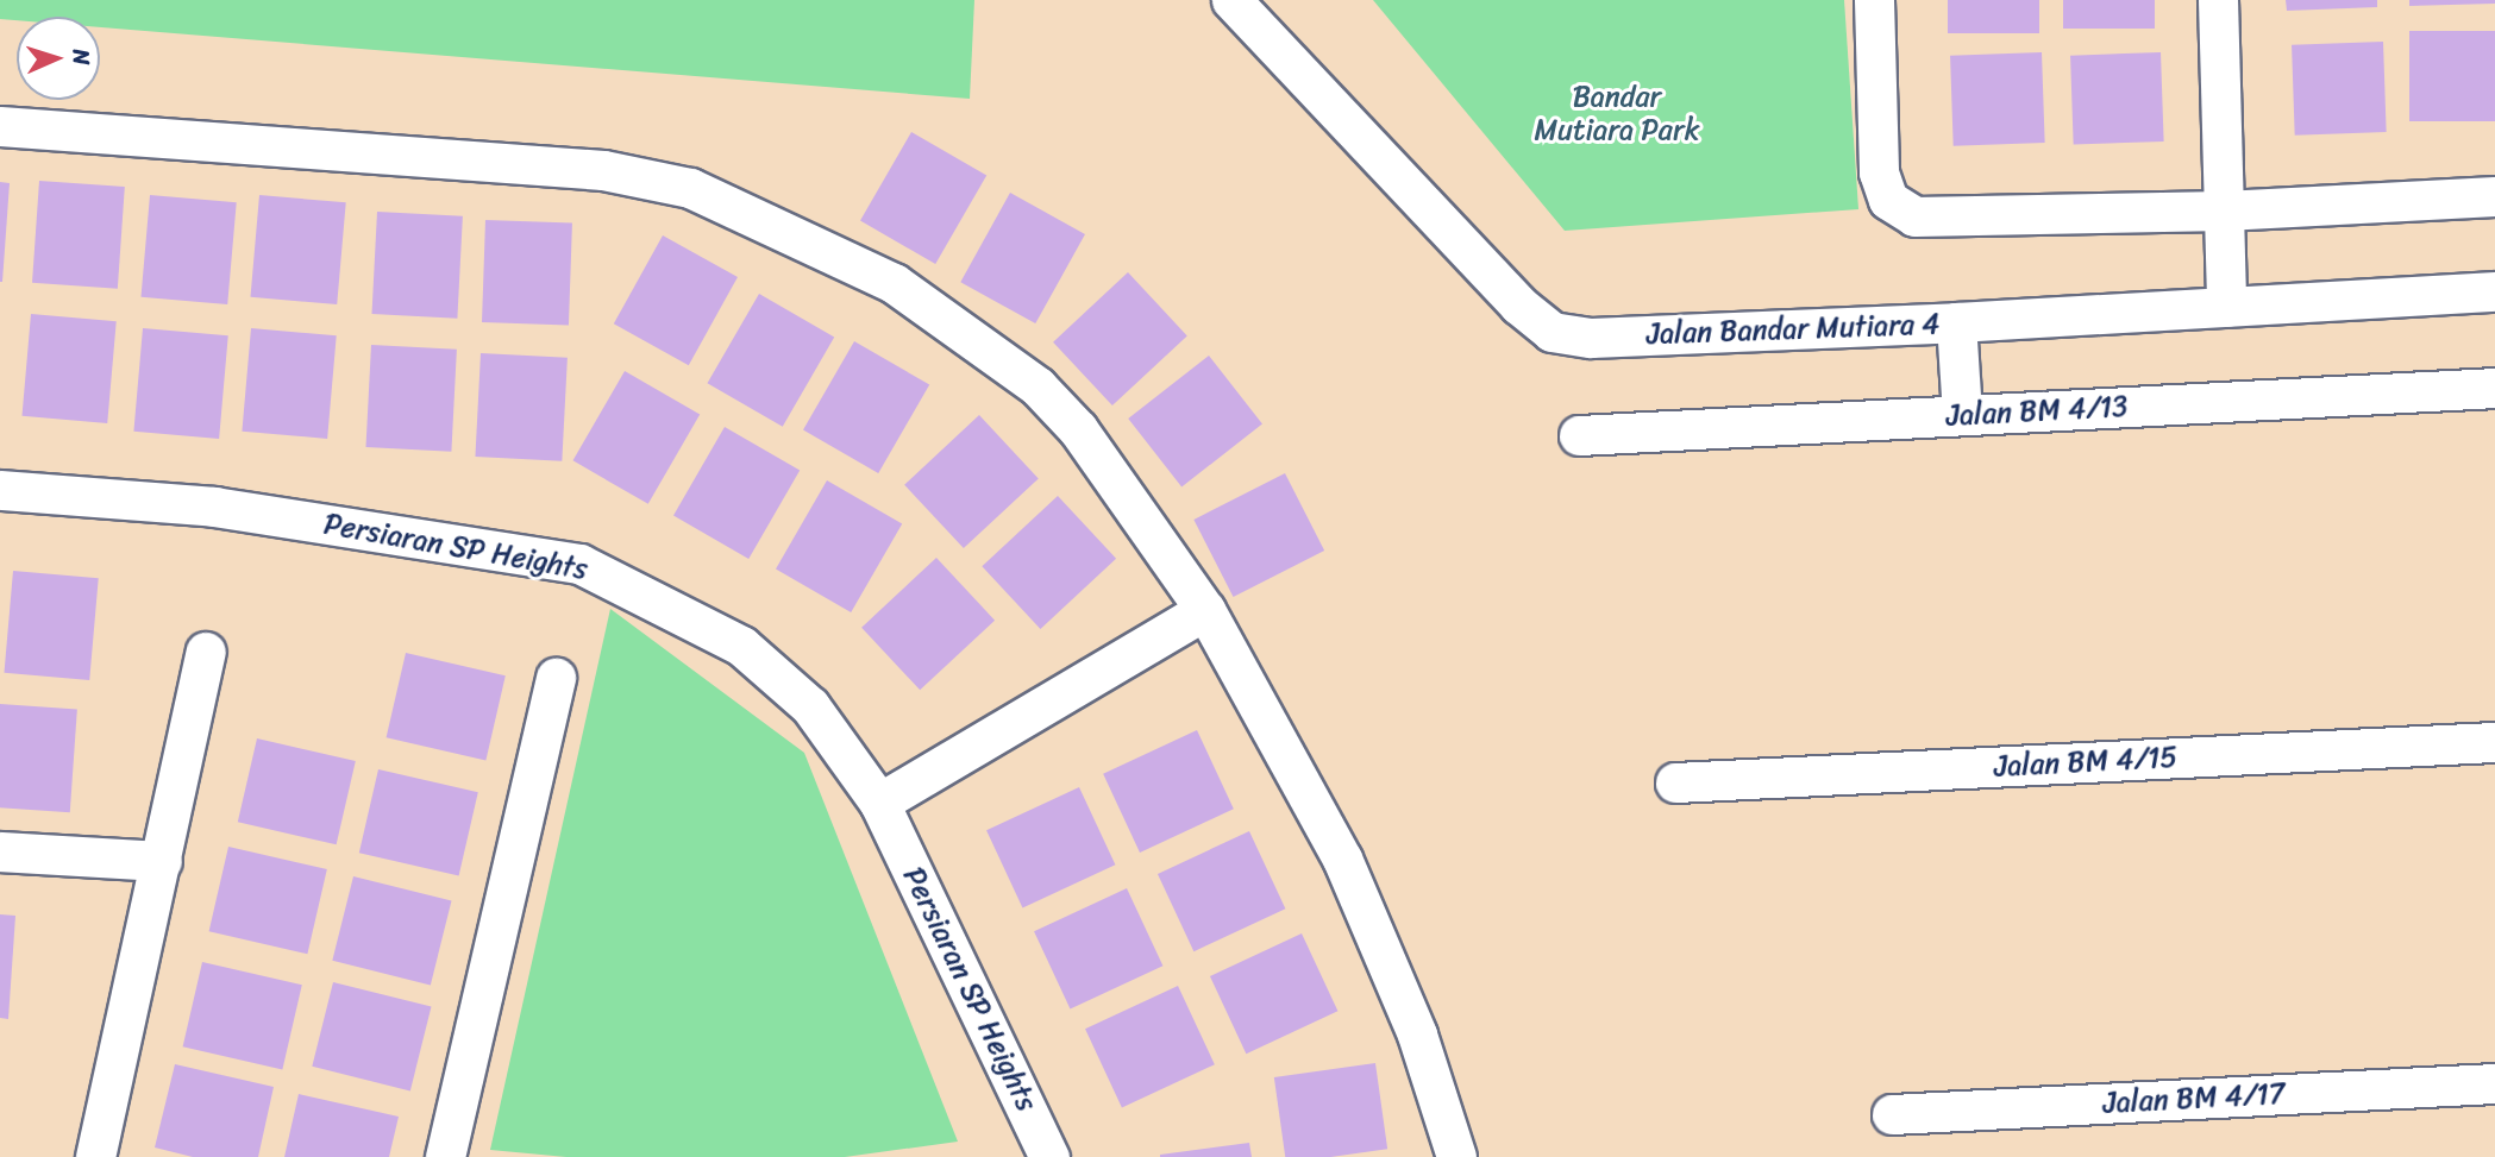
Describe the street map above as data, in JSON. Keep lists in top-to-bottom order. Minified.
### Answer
{"streets":{"street":["Jalan Bandar Mutiara 4","Jalan BM 4/13","Persiaran SP Heights","Jalan BM 4/15","Jalan BM 4/17"]},"parks":["Bandar Mutiara Park"],"north":"right"}
